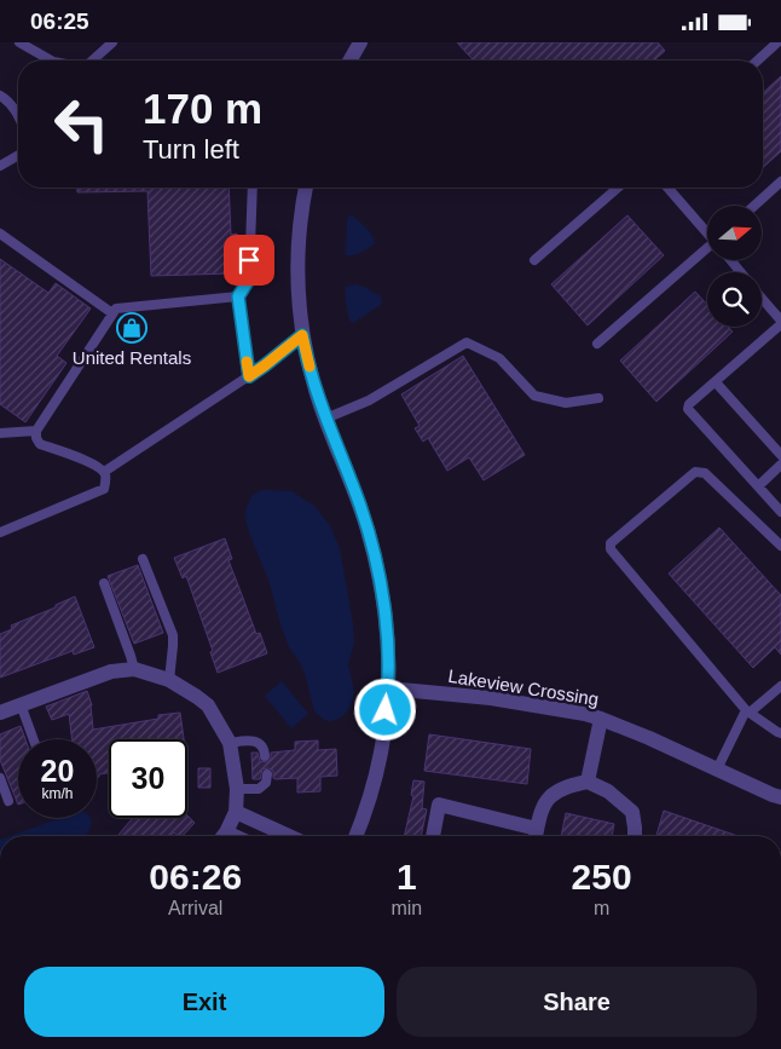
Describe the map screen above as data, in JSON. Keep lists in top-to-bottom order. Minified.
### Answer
{"streets":{"street":["Lakeview Crossing"]},"places":{"shop":["United Rentals"]},"north":"right","page":{"status":"06:25","turn":["170 m","Turn left"],"speed":"20 km/h","limit":"30","eta":["06:26","Arrival","1","min","250","m"],"buttons":["Exit","Share"]}}
